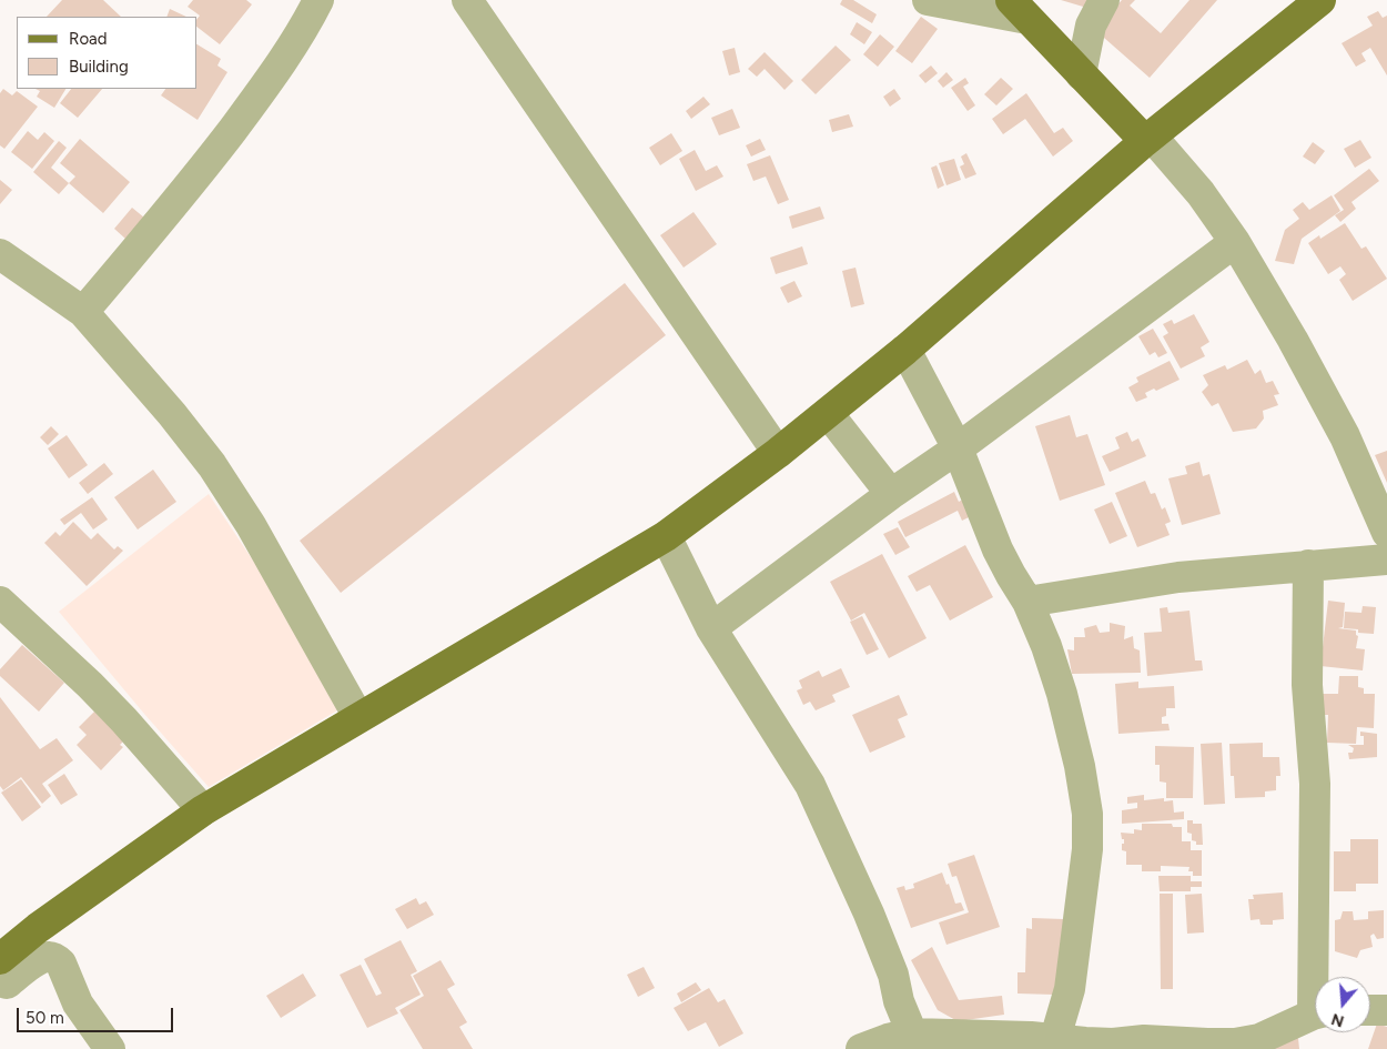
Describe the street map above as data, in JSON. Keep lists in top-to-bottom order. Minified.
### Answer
{"legend":["Road","Building"],"scale_bar":"50 m","north":"bottom"}
